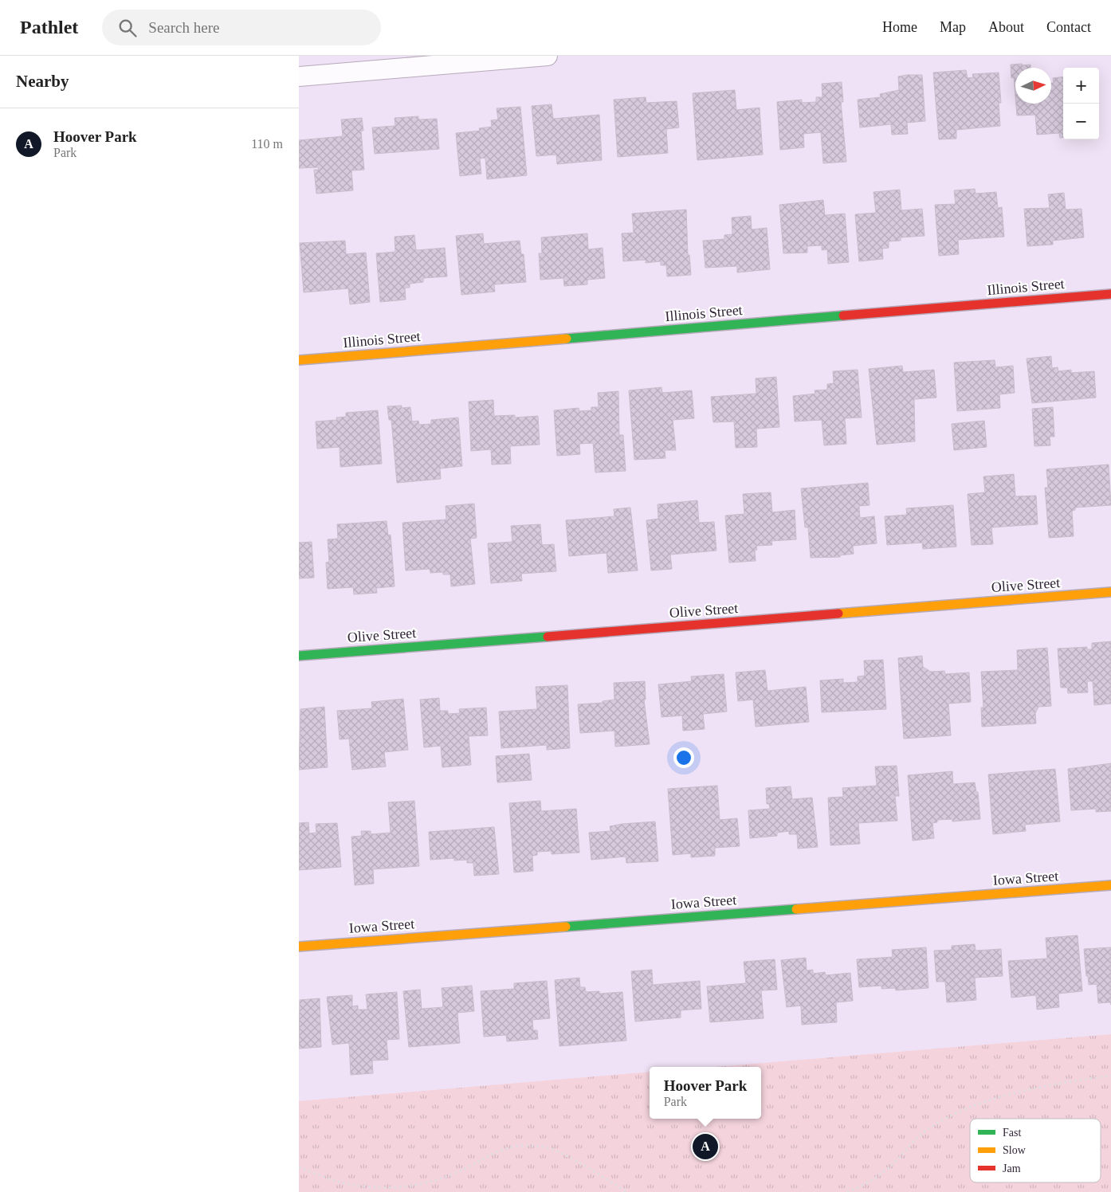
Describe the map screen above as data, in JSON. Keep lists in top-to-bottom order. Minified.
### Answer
{"streets":{"street":["Illinois Street","Olive Street","Iowa Street"]},"legend":["Fast","Slow","Jam"],"north":"right","page":{"header":"Pathlet","search":"Search here","nav":["Home","Map","About","Contact"],"heading":"Nearby","map_buttons":["+","−"],"list":[{"mark":"A","name":"Hoover Park","note":"Park","value":"110 m"}],"popup":["Hoover Park","Park"],"pins":"A"}}
